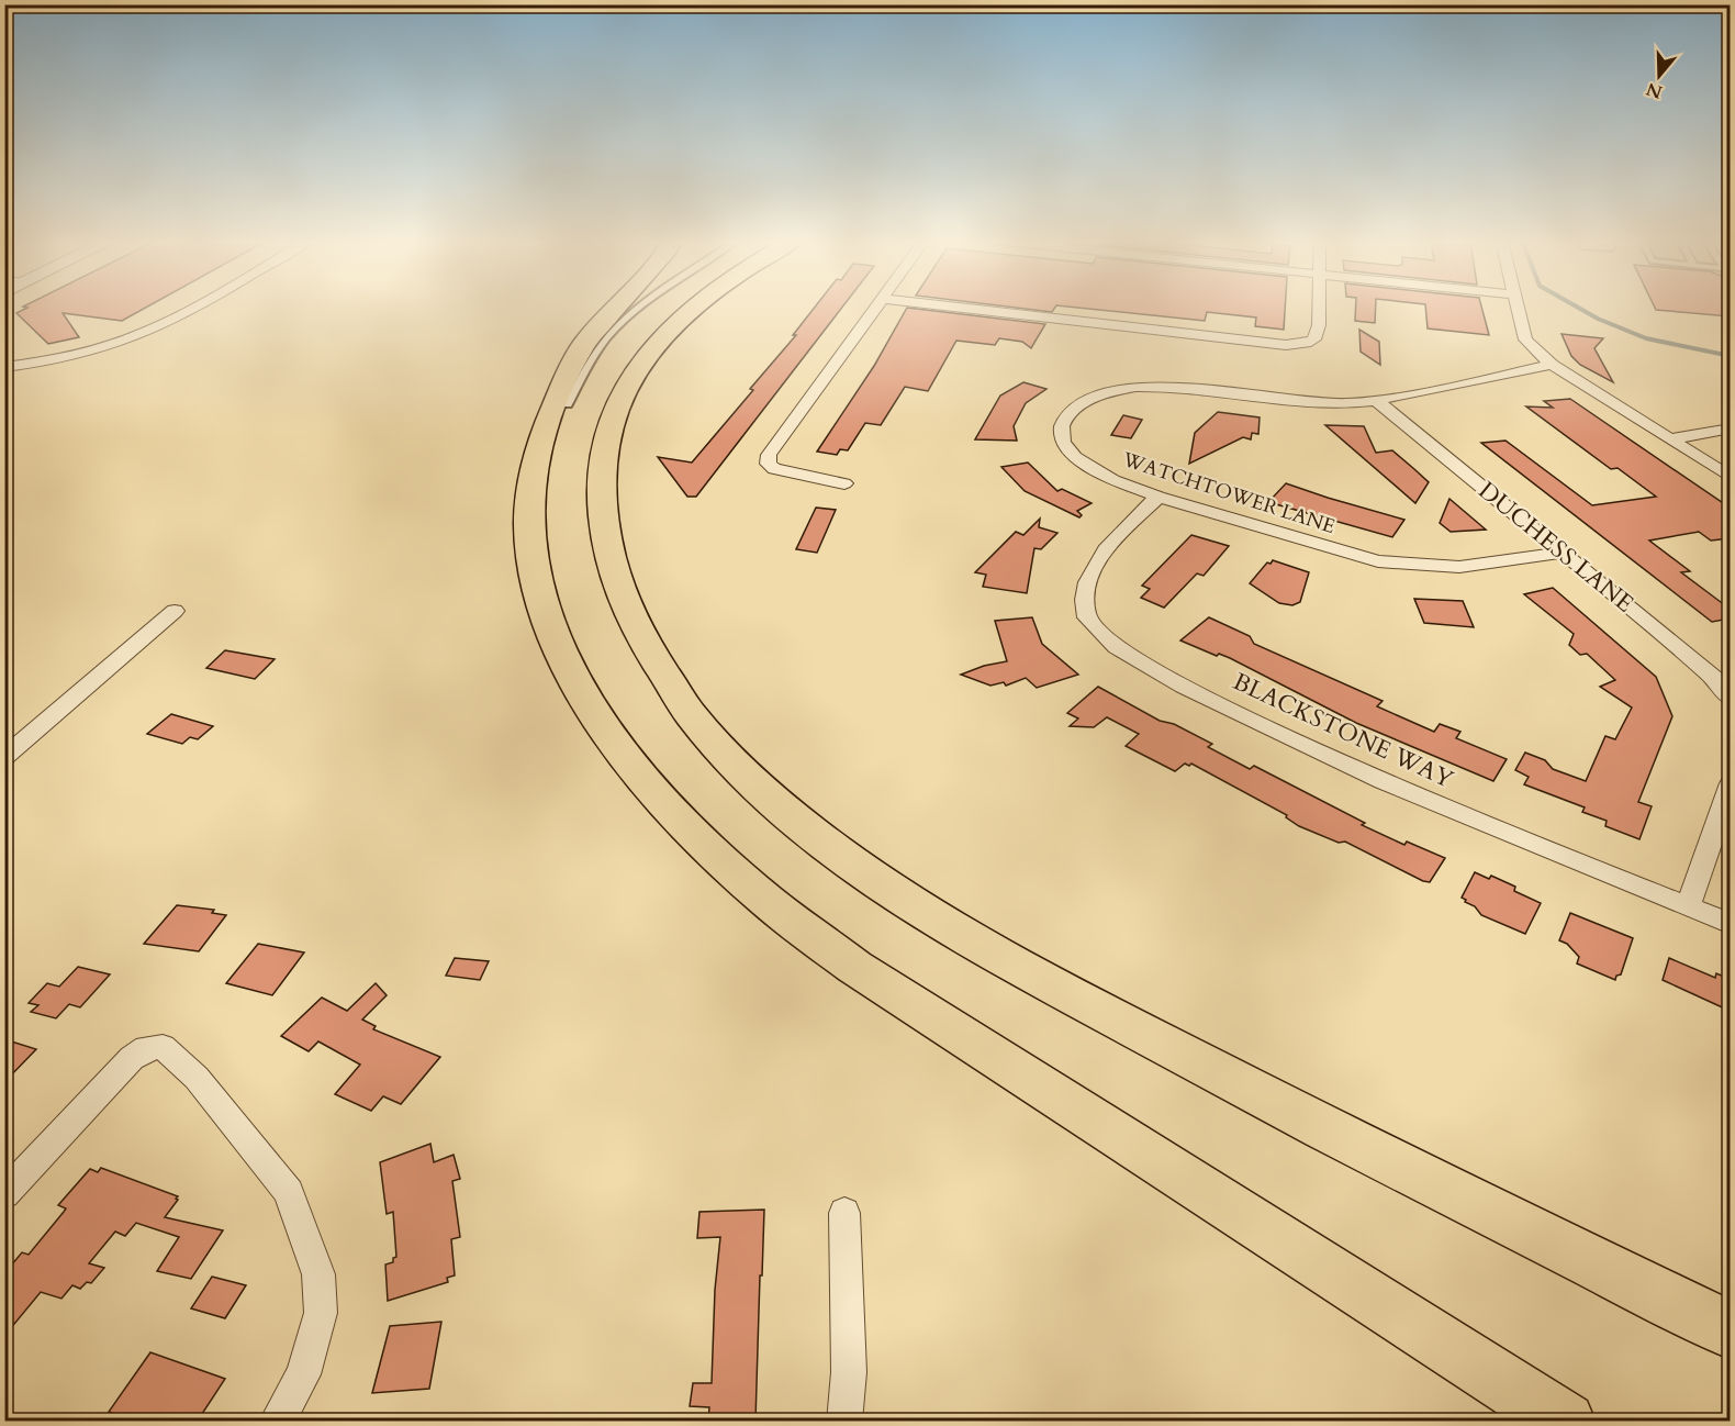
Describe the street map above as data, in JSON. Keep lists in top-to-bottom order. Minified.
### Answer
{"streets":{"street":["WATCHTOWER LANE","DUCHESS LANE","BLACKSTONE WAY"]},"crossings":[["WATCHTOWER LANE","DUCHESS LANE"],["WATCHTOWER LANE","BLACKSTONE WAY"]],"north":"bottom"}
